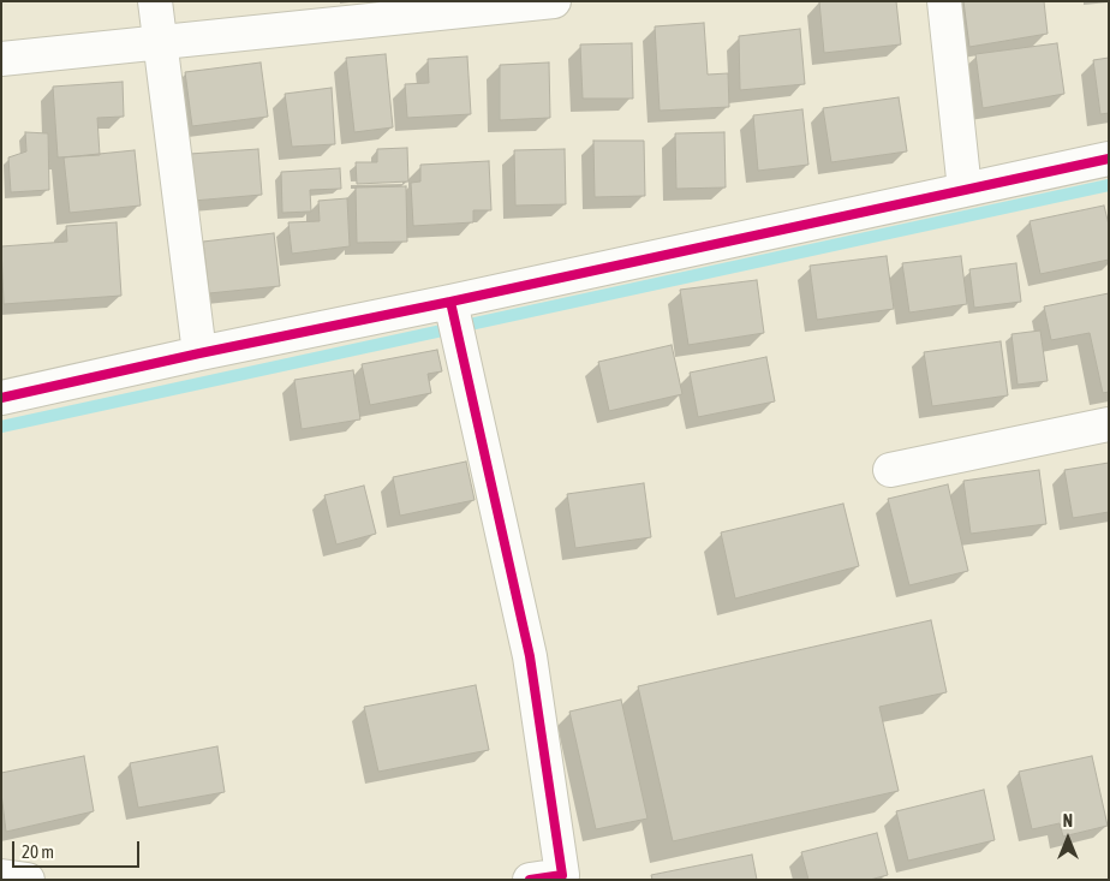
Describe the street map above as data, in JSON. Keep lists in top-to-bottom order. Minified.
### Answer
{"scale_bar":"20 m","north":"top"}
